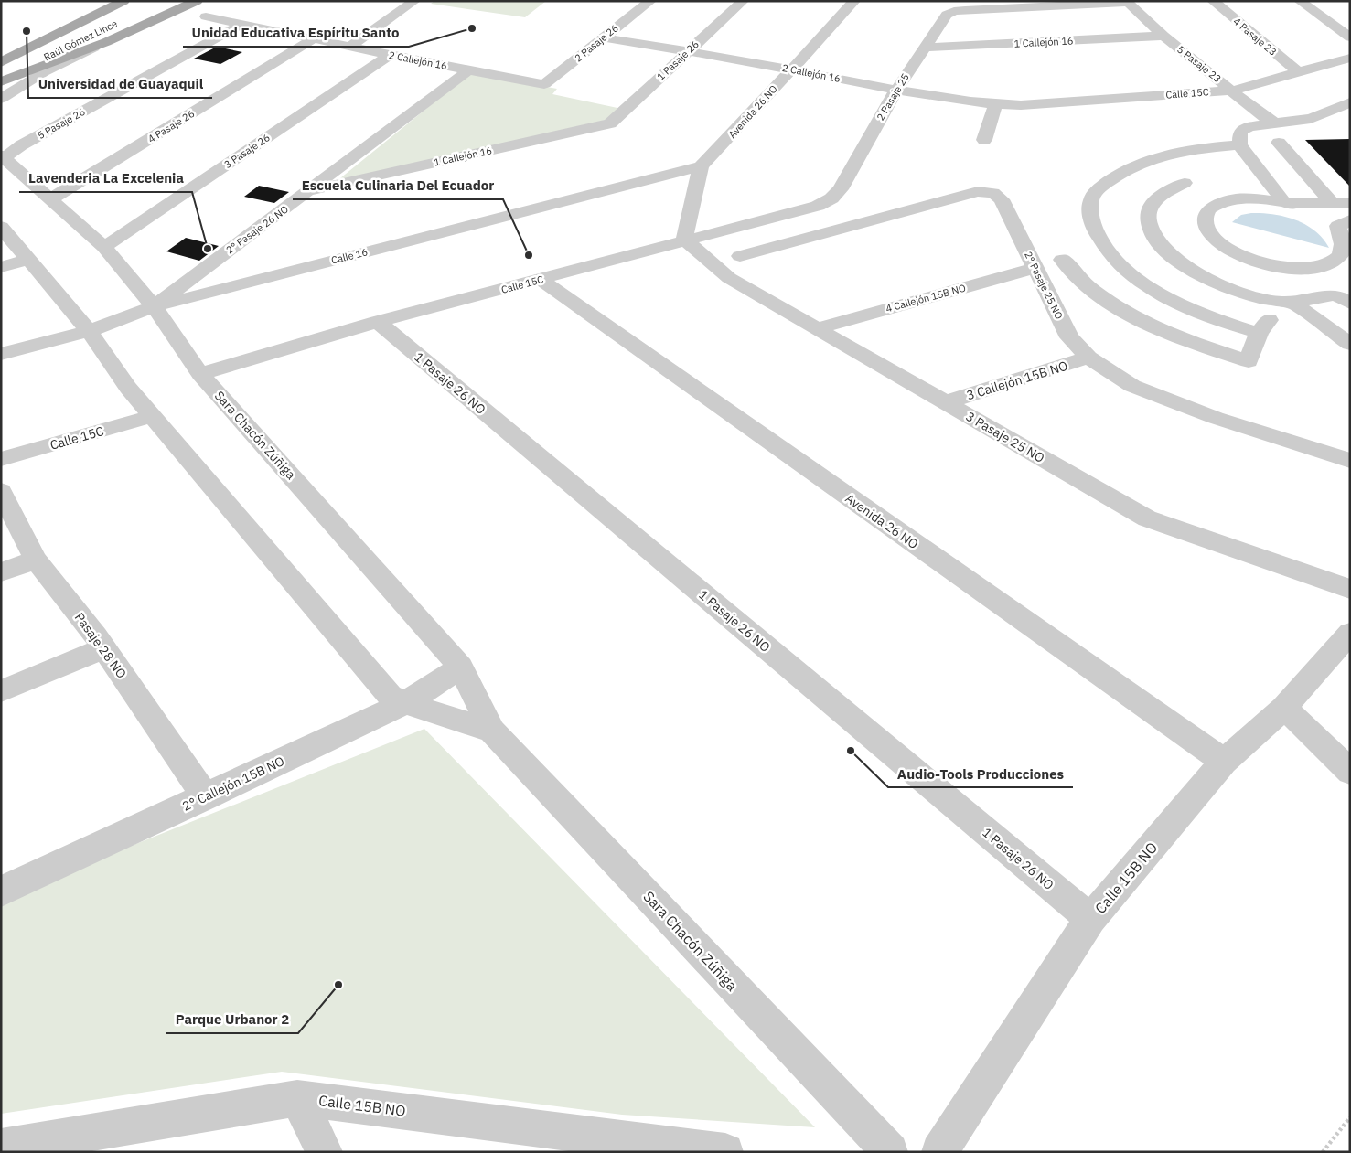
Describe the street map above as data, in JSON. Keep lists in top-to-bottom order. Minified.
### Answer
{"streets":{"main road":["Raúl Gómez Lince"],"street":["4 Pasaje 23","1 Callejón 16","2 Pasaje 26","2 Callejón 16","1 Pasaje 26","5 Pasaje 23","Calle 15C","2 Pasaje 25","Avenida 26 NO","5 Pasaje 26","4 Pasaje 26","3 Pasaje 26","2° Pasaje 26 NO","Calle 16","2° Pasaje 25 NO","4 Callejón 15B NO","3 Callejón 15B NO","1 Pasaje 26 NO","Sara Chacón Zúñiga","3 Pasaje 25 NO","Pasaje 28 NO","2° Callejón 15B NO","Calle 15B NO"]},"crossings":[["4 Pasaje 23","Calle 15C"],["1 Callejón 16","1 Pasaje 26"],["1 Callejón 16","5 Pasaje 23"],["1 Callejón 16","2 Pasaje 25"],["1 Callejón 16","2° Pasaje 26 NO"],["2 Pasaje 26","2 Callejón 16"],["2 Callejón 16","1 Pasaje 26"],["2 Callejón 16","Calle 15C"],["2 Callejón 16","2 Pasaje 25"],["2 Callejón 16","Avenida 26 NO"],["2 Callejón 16","5 Pasaje 26"],["2 Callejón 16","4 Pasaje 26"],["2 Callejón 16","3 Pasaje 26"],["2 Callejón 16","2° Pasaje 26 NO"],["5 Pasaje 23","Calle 15C"],["5 Pasaje 23","2 Pasaje 25"],["Calle 15C","2 Pasaje 25"],["Calle 15C","Avenida 26 NO"],["Calle 15C","1 Pasaje 26 NO"],["Calle 15C","Sara Chacón Zúñiga"],["Calle 15C","3 Pasaje 25 NO"],["Avenida 26 NO","Calle 16"],["Avenida 26 NO","Calle 15B NO"],["5 Pasaje 26","Sara Chacón Zúñiga"],["4 Pasaje 26","Sara Chacón Zúñiga"],["3 Pasaje 26","Sara Chacón Zúñiga"],["2° Pasaje 26 NO","Calle 16"],["2° Pasaje 26 NO","Sara Chacón Zúñiga"],["Calle 16","Sara Chacón Zúñiga"],["2° Pasaje 25 NO","4 Callejón 15B NO"],["2° Pasaje 25 NO","3 Callejón 15B NO"],["4 Callejón 15B NO","3 Pasaje 25 NO"],["3 Callejón 15B NO","3 Pasaje 25 NO"],["1 Pasaje 26 NO","Calle 15B NO"],["Sara Chacón Zúñiga","2° Callejón 15B NO"],["Pasaje 28 NO","2° Callejón 15B NO"]],"places":["Unidad Educativa Espíritu Santo","Universidad de Guayaquil","Lavenderia La Excelenia","Escuela Culinaria Del Ecuador","Audio-Tools Producciones","Parque Urbanor 2"]}
